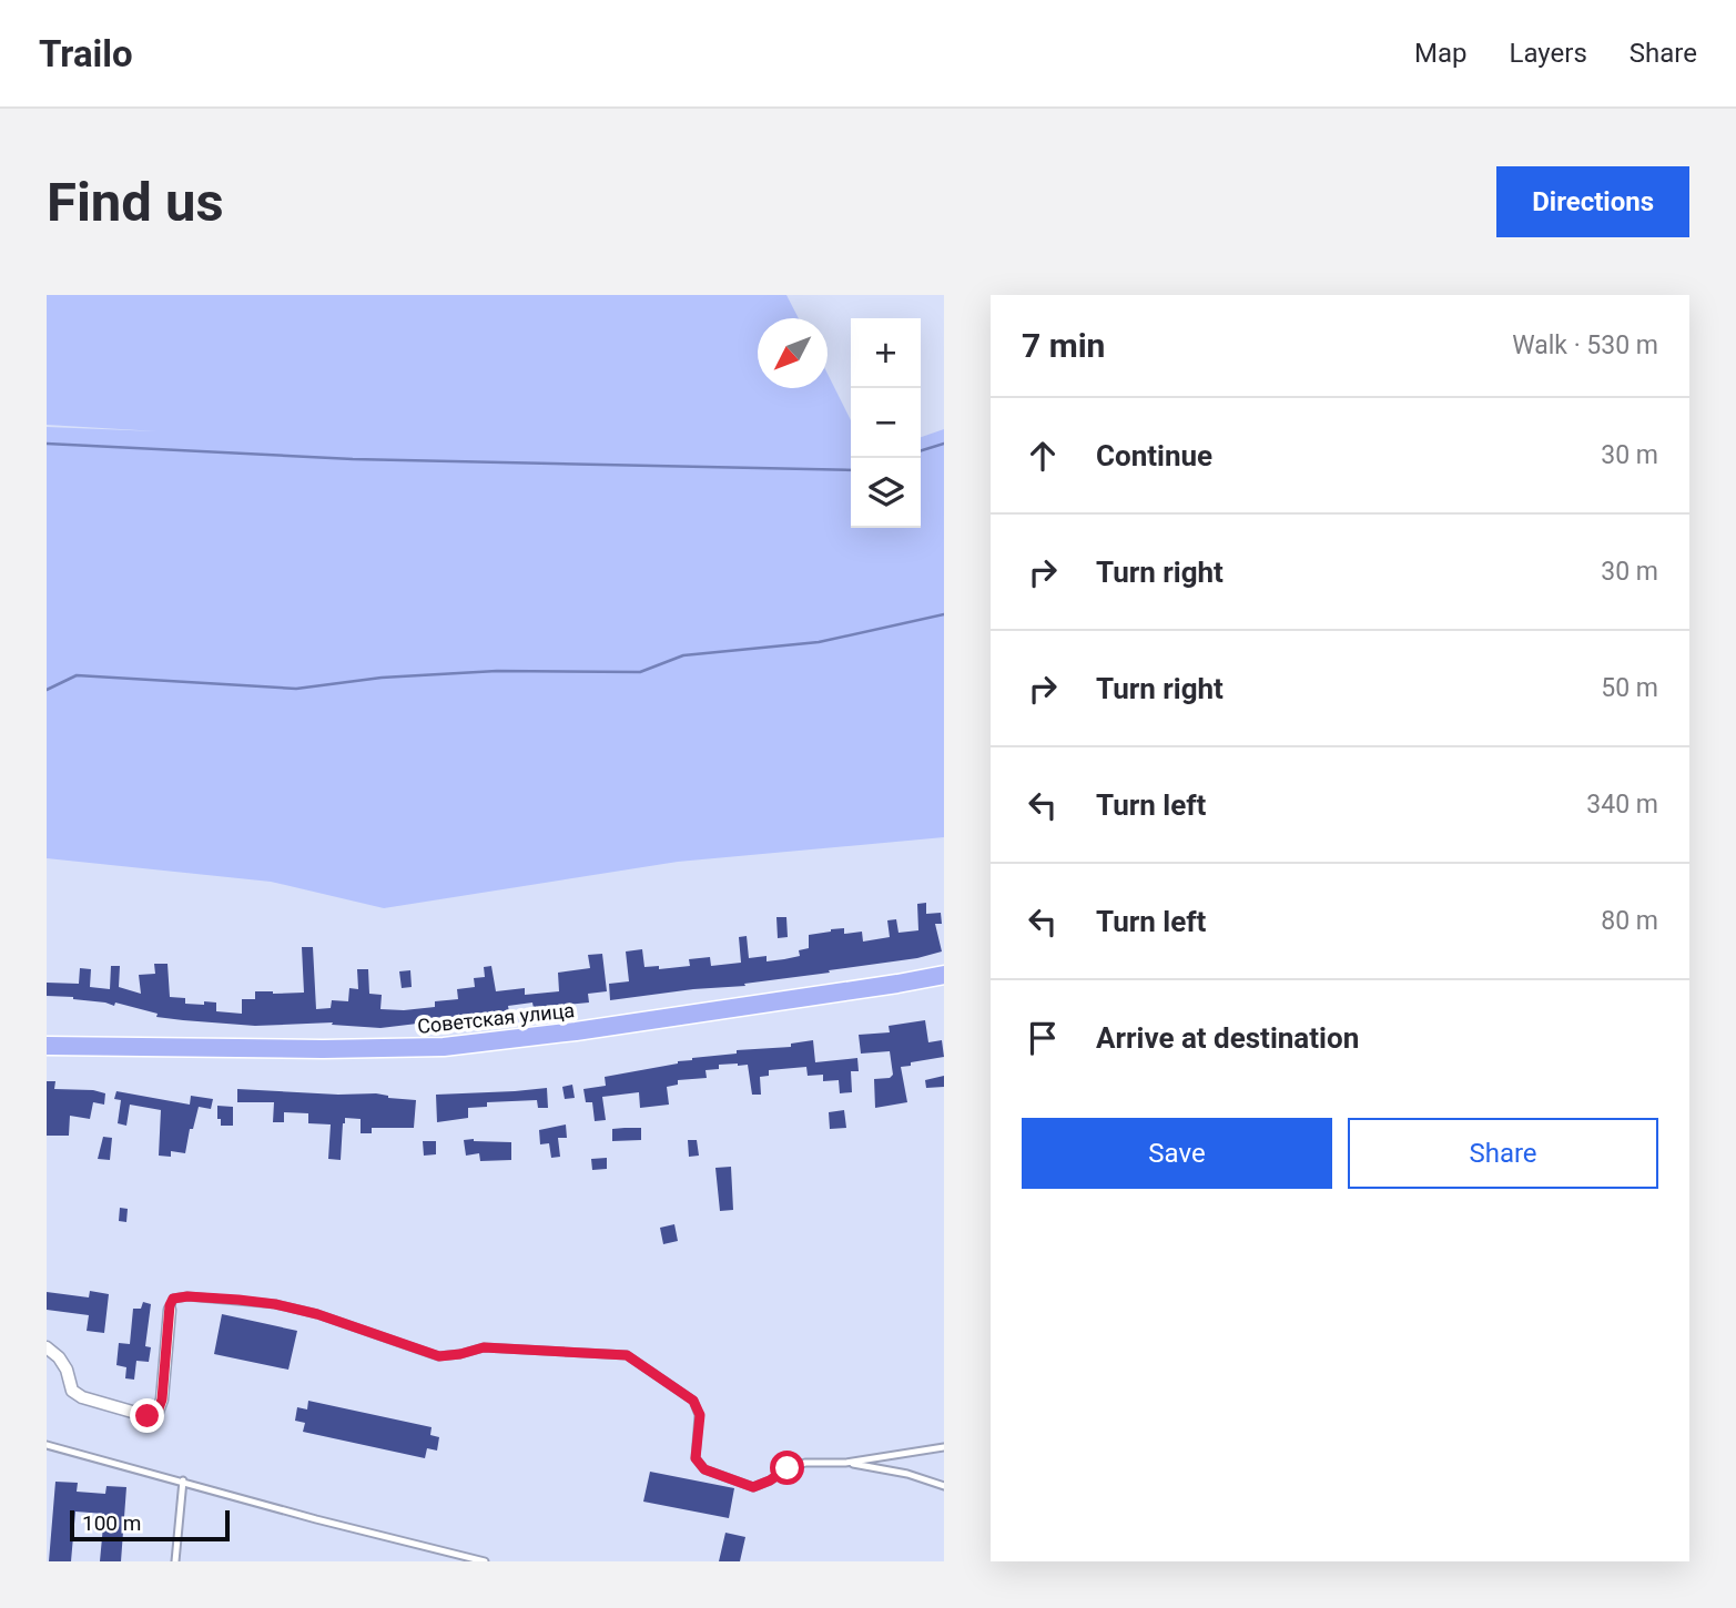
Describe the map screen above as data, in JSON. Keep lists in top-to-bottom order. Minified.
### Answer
{"streets":{"main road":["Советская улица"]},"scale_bar":"100 m","north":"bottom left","page":{"header":"Trailo","nav":["Map","Layers","Share"],"buttons":["Directions",["Save","Share"]],"title":"Find us","heading":["7 min","Walk · 530 m"],"map_buttons":["+","−"],"list":[["Continue","30 m"],["Turn right","30 m"],["Turn right","50 m"],["Turn left","340 m"],["Turn left","80 m"],"Arrive at destination"],"scale":"100 m"}}
